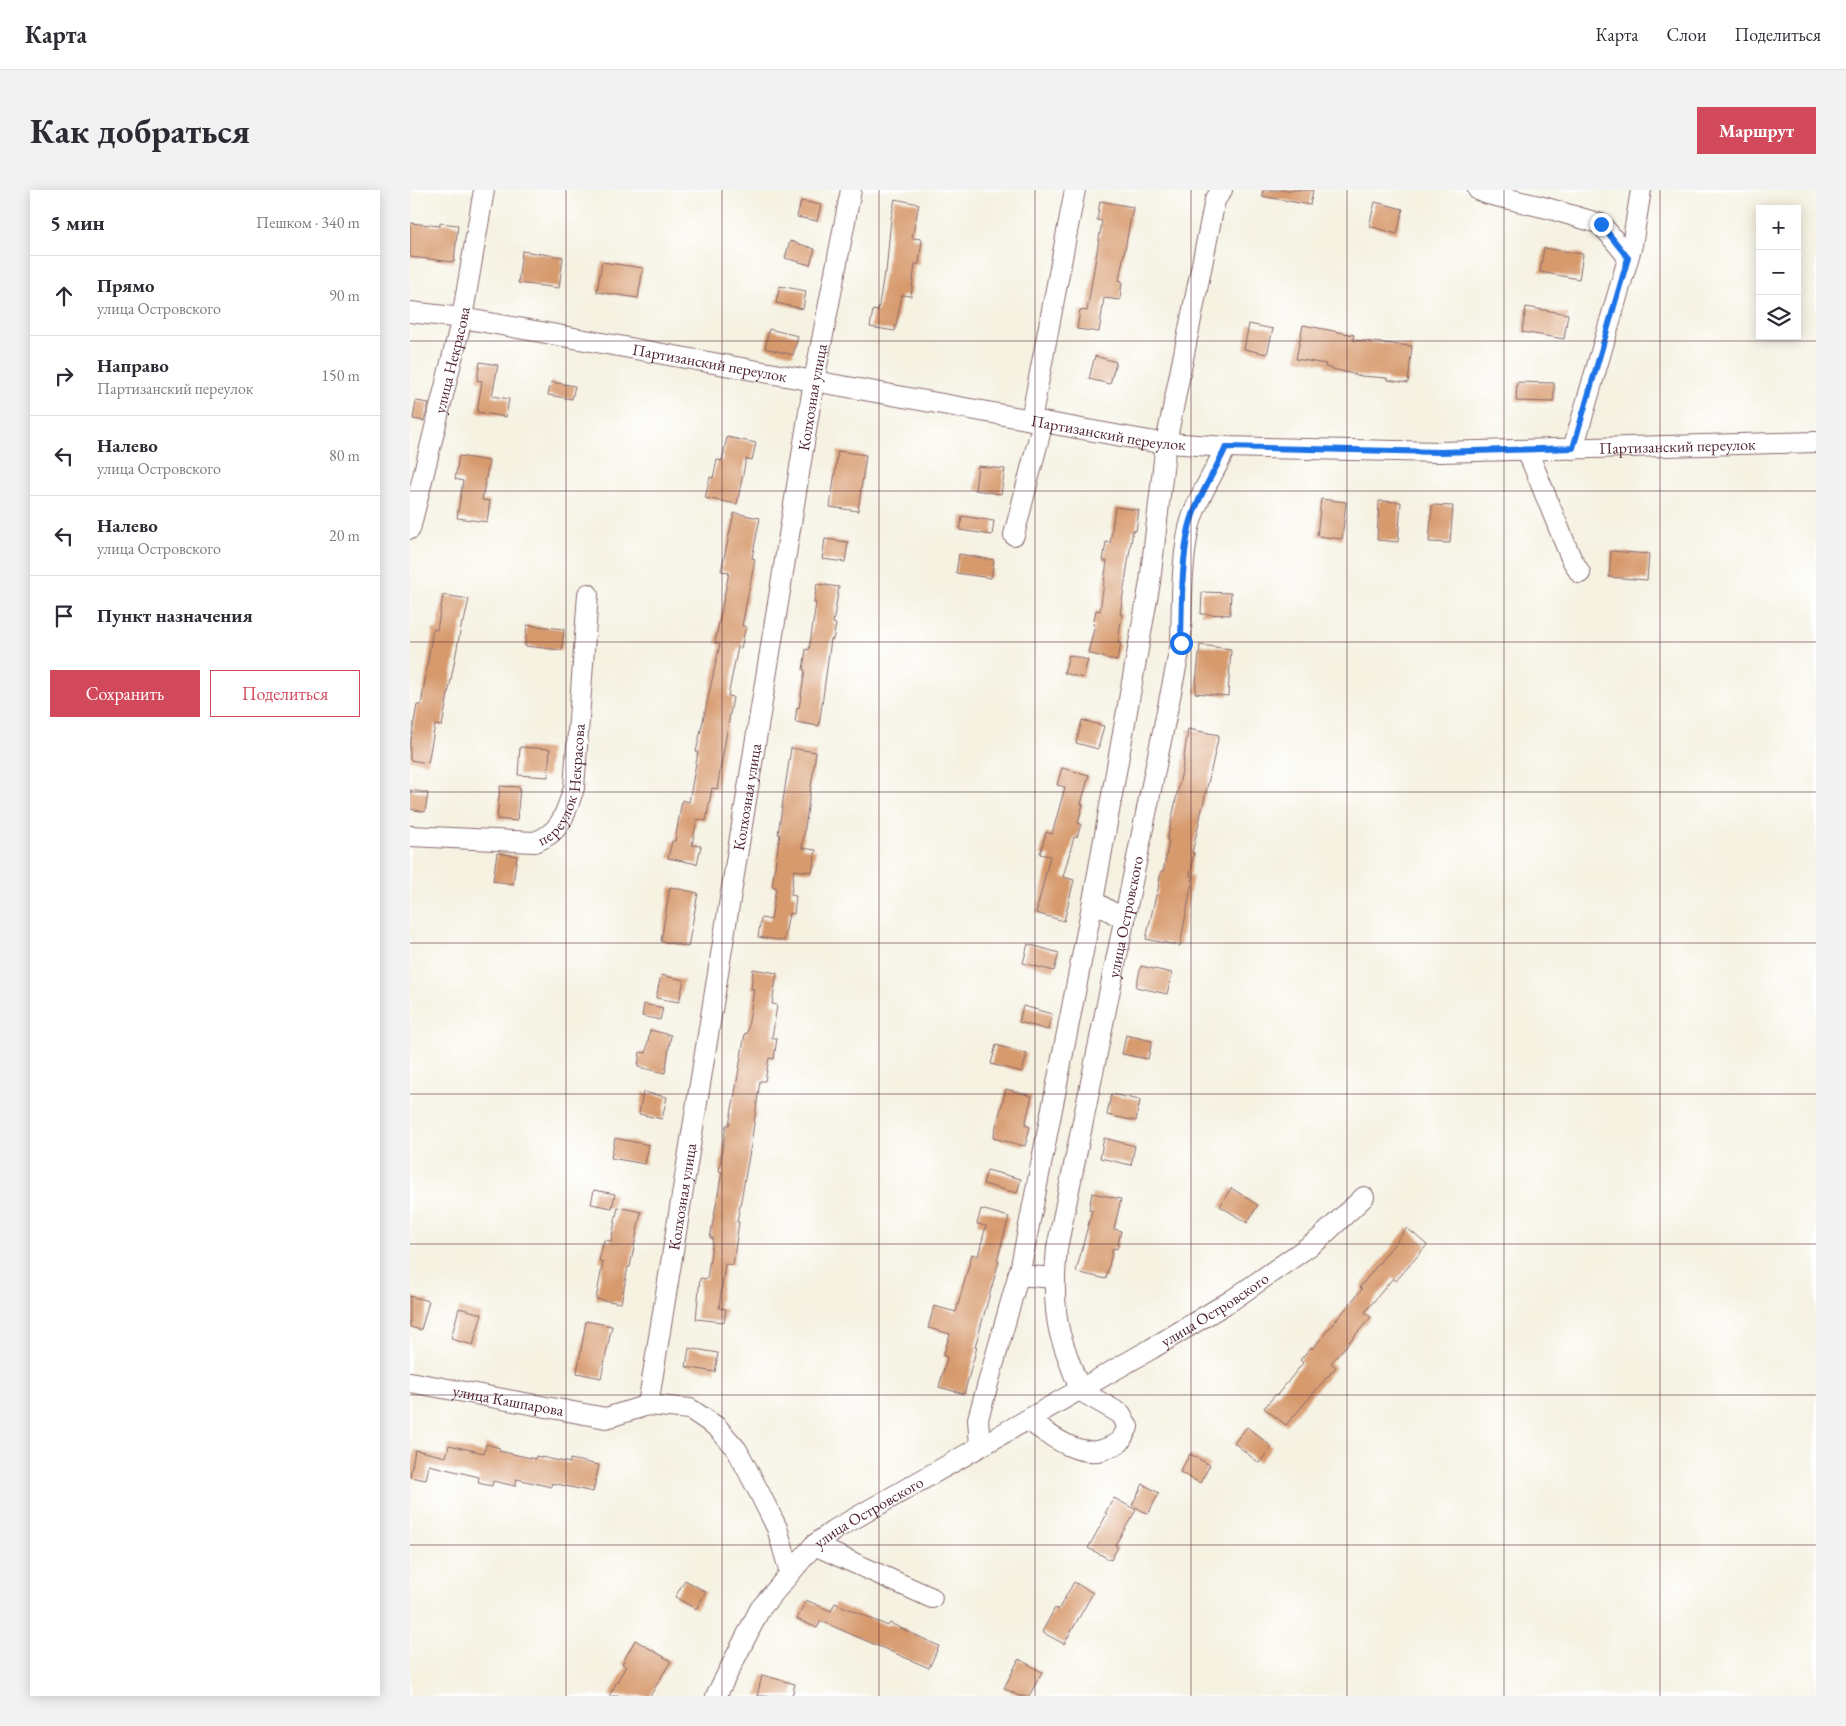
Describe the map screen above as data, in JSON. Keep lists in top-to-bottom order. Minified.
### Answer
{"streets":{"street":["улица Некрасова","Партизанский переулок","Колхозная улица","переулок Некрасова","улица Островского","улица Кашпарова"]},"crossings":[["улица Некрасова","Партизанский переулок"],["Партизанский переулок","Колхозная улица"],["Партизанский переулок","улица Островского"],["Колхозная улица","улица Кашпарова"]],"page":{"header":"Карта","nav":["Карта","Слои","Поделиться"],"buttons":["Маршрут",["Сохранить","Поделиться"]],"title":"Как добраться","heading":["5 мин","Пешком · 340 m"],"map_buttons":["+","−"],"list":[["Прямо","улица Островского","90 m"],["Направо","Партизанский переулок","150 m"],["Налево","улица Островского","80 m"],["Налево","улица Островского","20 m"],"Пункт назначения"]}}
